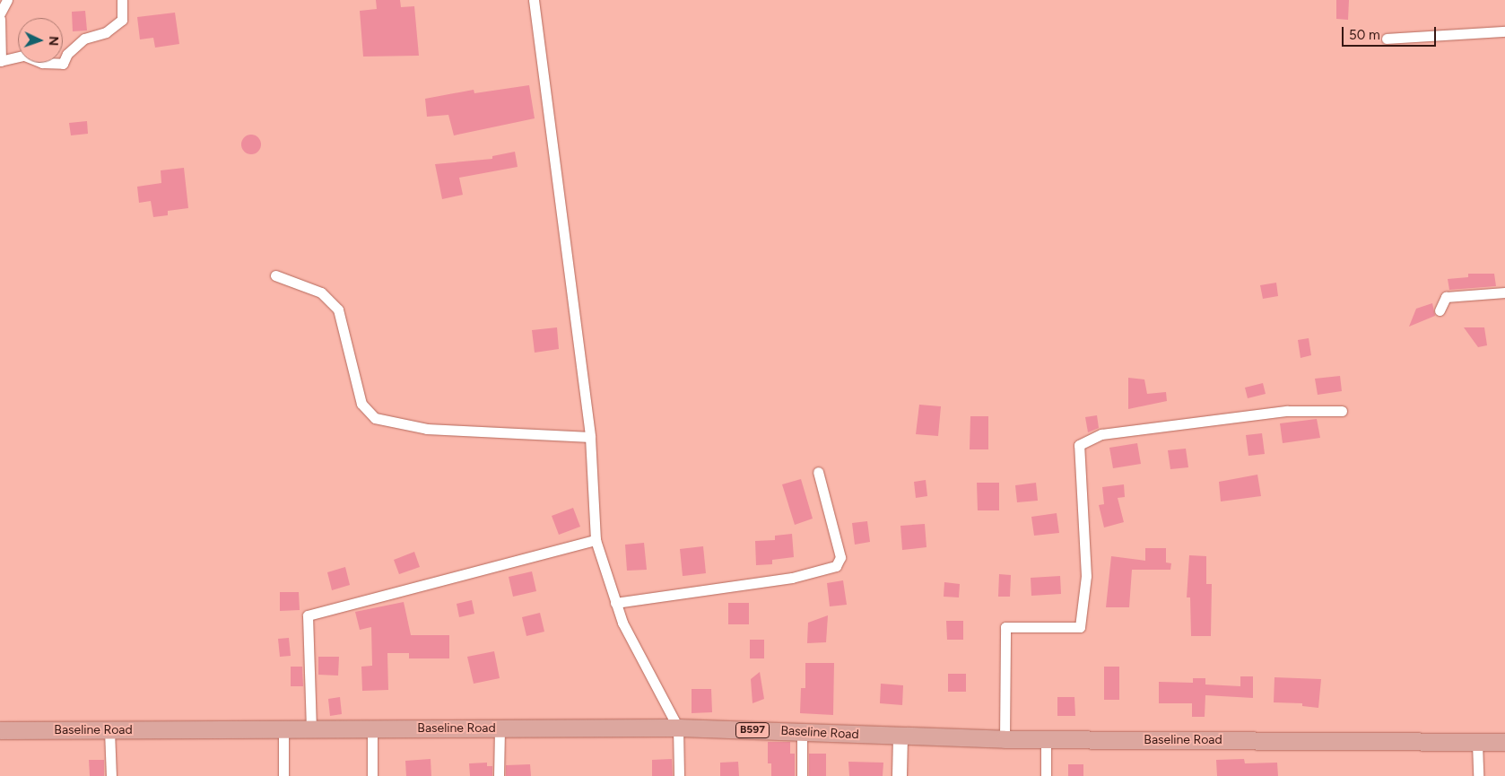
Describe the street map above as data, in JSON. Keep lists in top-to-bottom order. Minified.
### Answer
{"streets":{"main road":["Baseline Road","B597"]},"scale_bar":"50 m","north":"right"}
